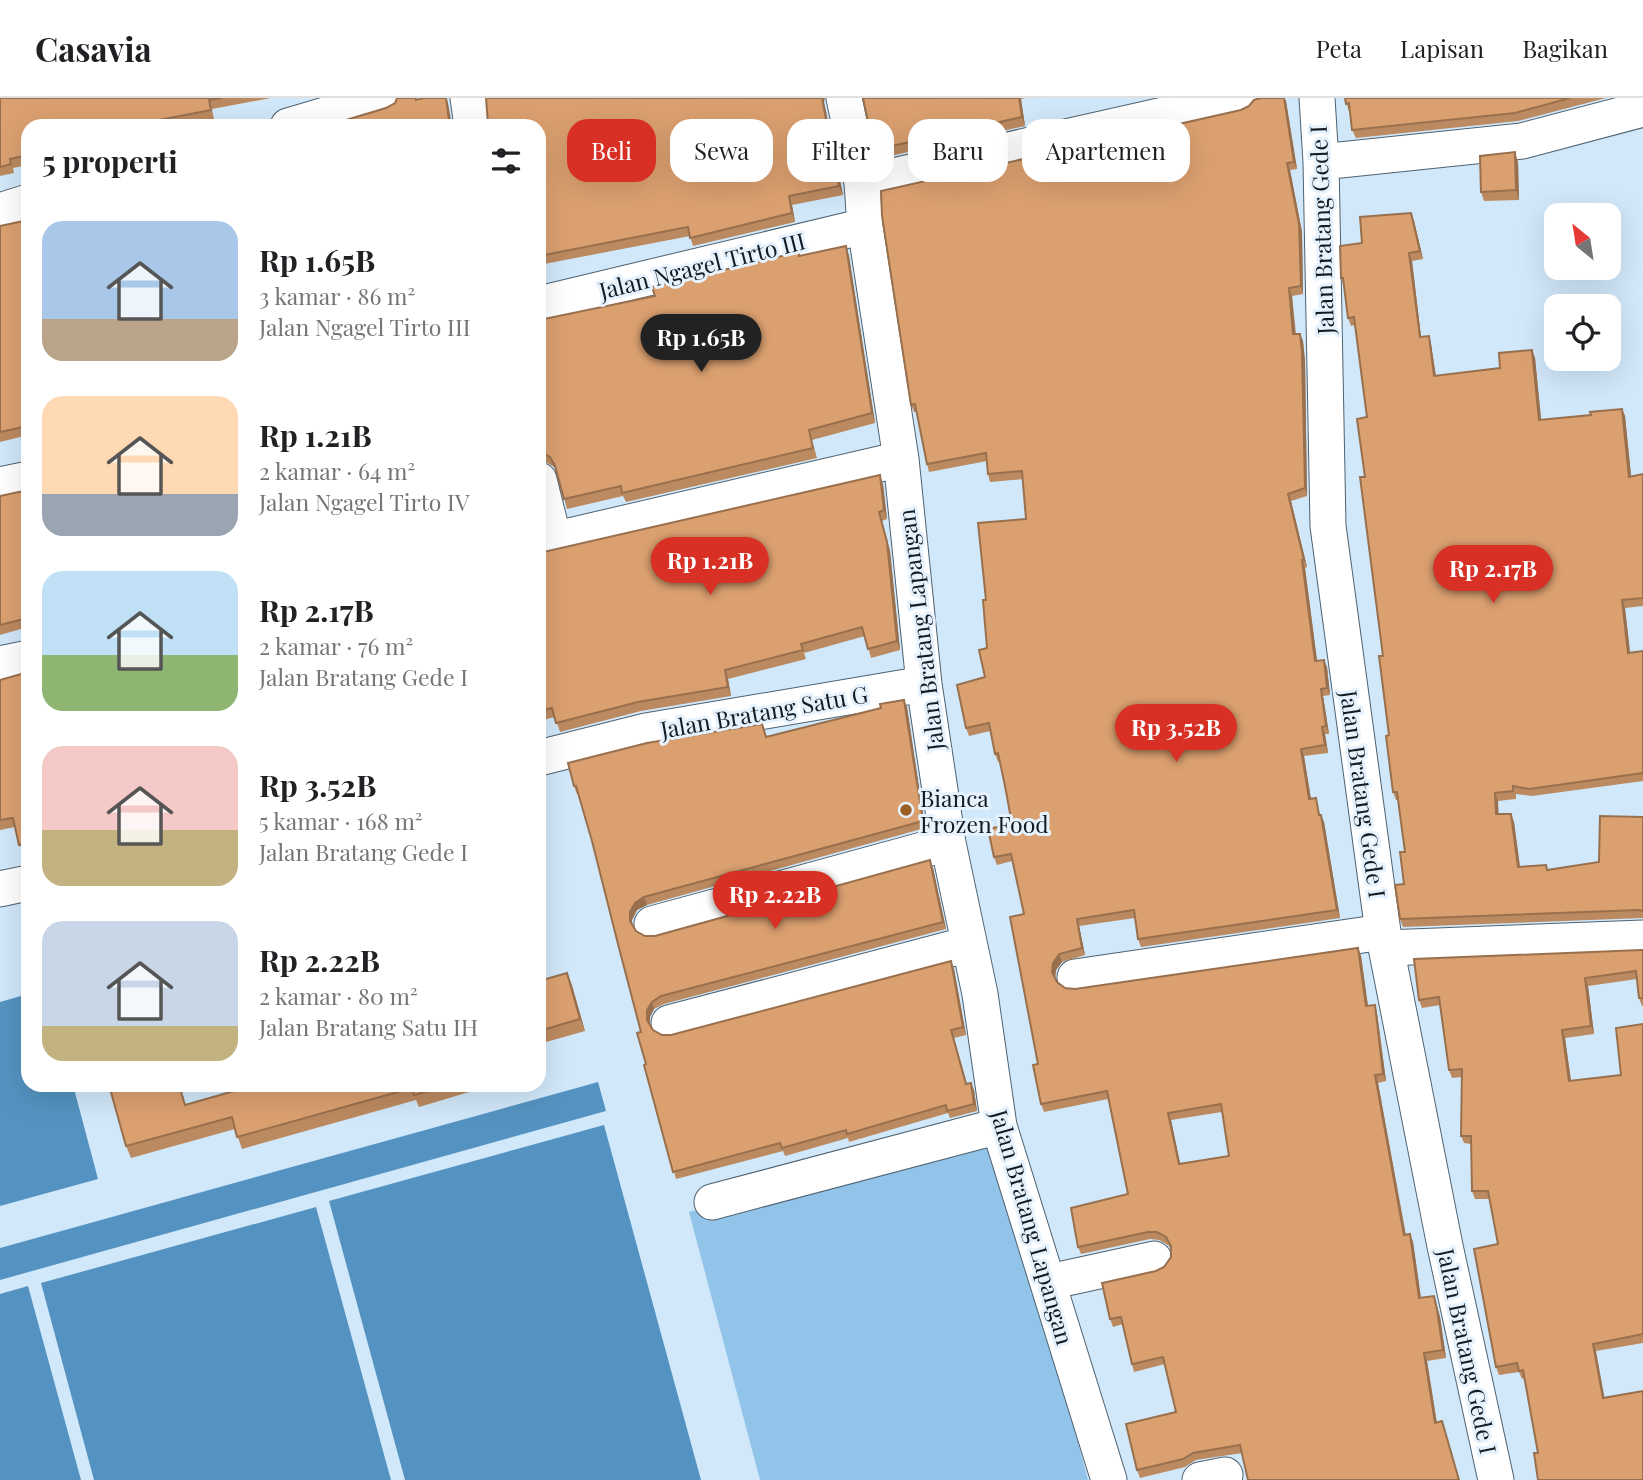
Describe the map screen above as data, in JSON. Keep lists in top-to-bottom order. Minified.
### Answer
{"streets":{"street":["Jalan Bratang Gede I","Jalan Ngagel Tirto III","Jalan Bratang Lapangan","Jalan Bratang Satu G"]},"crossings":[["Jalan Ngagel Tirto III","Jalan Bratang Lapangan"],["Jalan Bratang Lapangan","Jalan Bratang Satu G"]],"places":["Bianca Frozen Food"],"north":"top left","page":{"header":"Casavia","nav":["Peta","Lapisan","Bagikan"],"chip":["Beli","Sewa","Filter","Baru","Apartemen"],"heading":"5 properti","list":[{"name":"Rp 1.65B","note":"3 kamar · 86 m² · Jalan Ngagel Tirto III"},{"name":"Rp 1.21B","note":"2 kamar · 64 m² · Jalan Ngagel Tirto IV"},{"name":"Rp 2.17B","note":"2 kamar · 76 m² · Jalan Bratang Gede I"},{"name":"Rp 3.52B","note":"5 kamar · 168 m² · Jalan Bratang Gede I"},{"name":"Rp 2.22B","note":"2 kamar · 80 m² · Jalan Bratang Satu IH"}],"price":["Rp 1.65B","Rp 1.21B","Rp 2.17B","Rp 3.52B","Rp 2.22B"]}}
